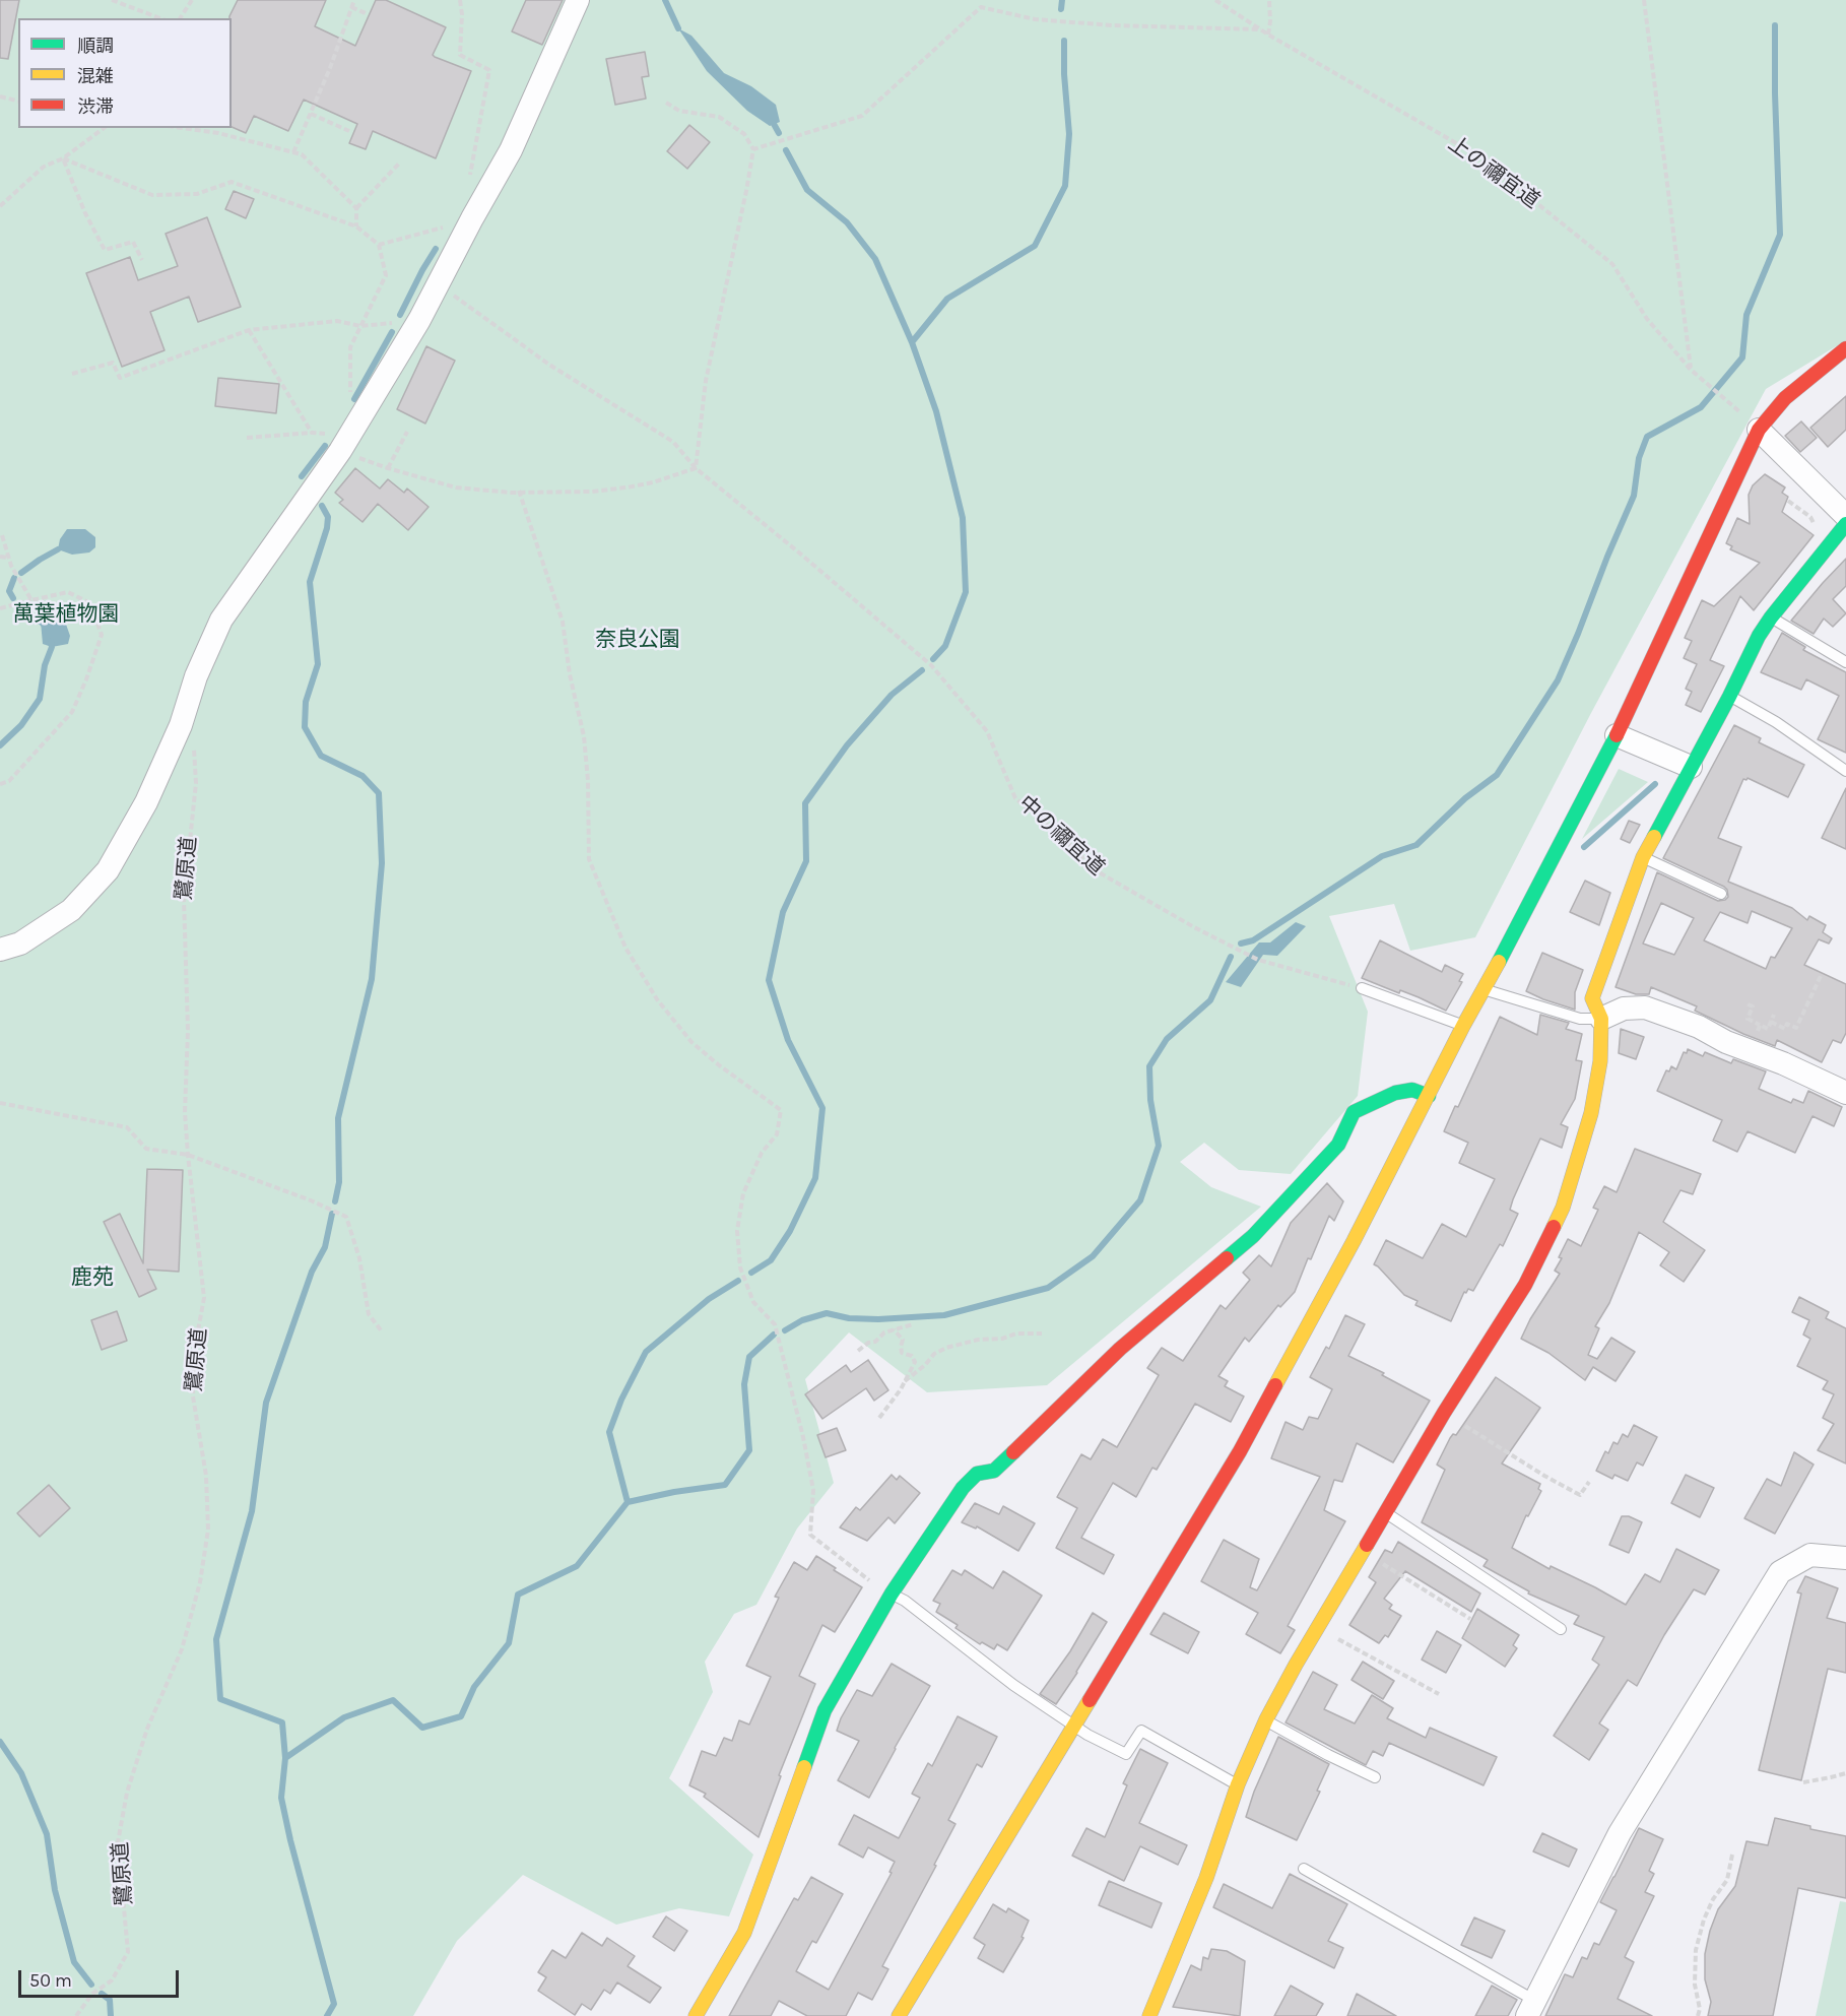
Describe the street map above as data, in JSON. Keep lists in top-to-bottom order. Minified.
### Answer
{"streets":{"path":["上の禰宜道","中の禰宜道","鷺原道"]},"parks":["萬葉植物園","奈良公園","鹿苑"],"legend":["順調","混雑","渋滞"],"scale_bar":"50 m"}
